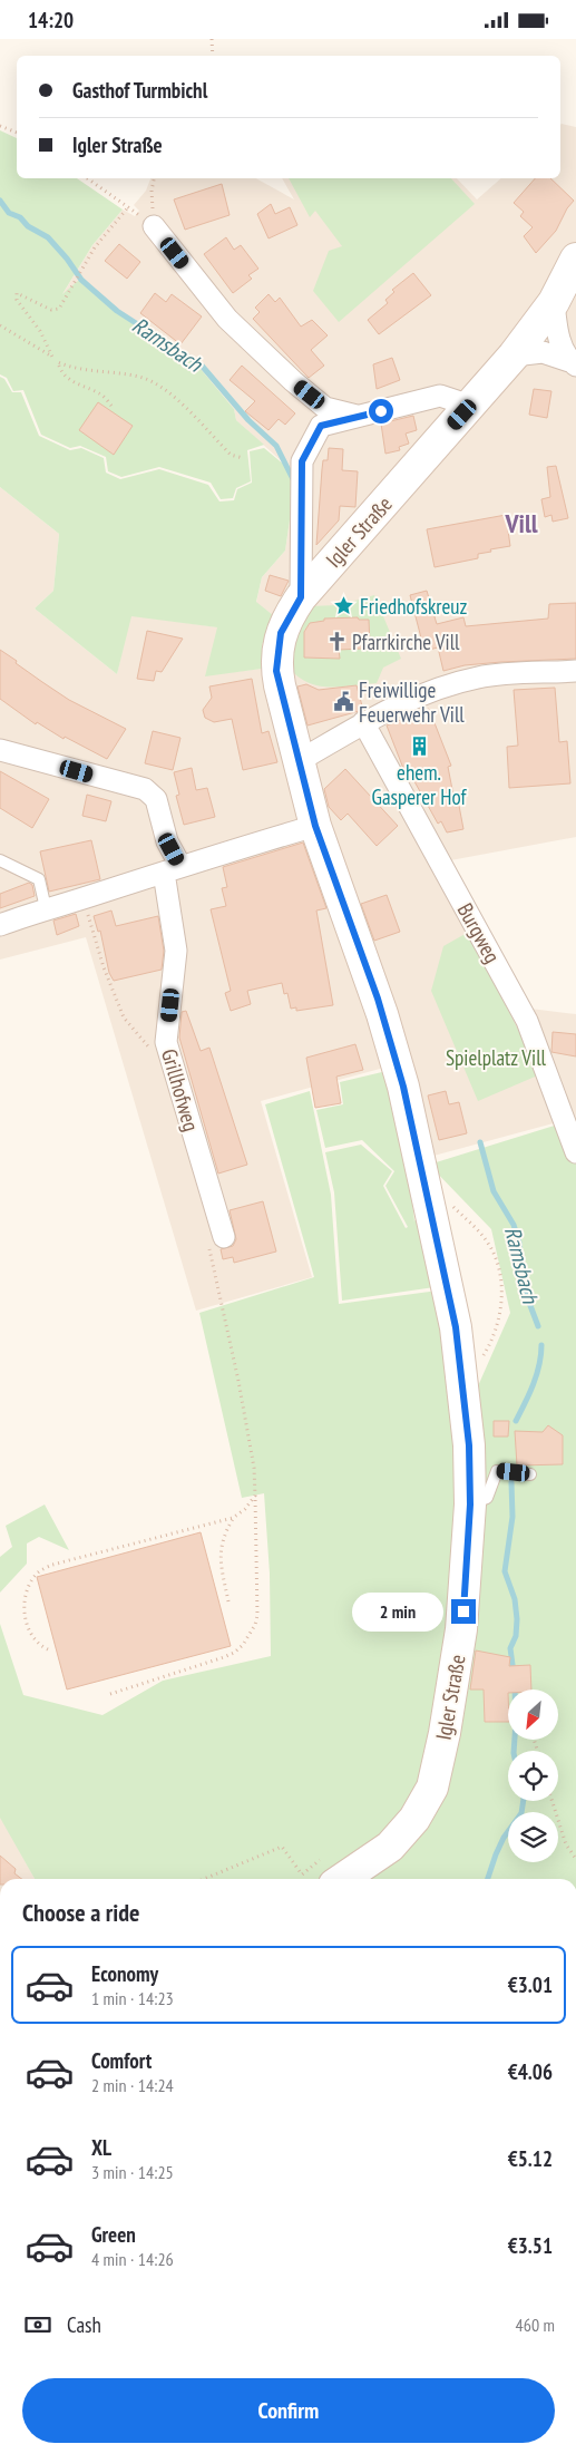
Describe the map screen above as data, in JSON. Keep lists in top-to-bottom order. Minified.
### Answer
{"streets":{"main road":["Igler Straße"],"street":["Burgweg","Grillhofweg"]},"districts":["Vill"],"water":["Ramsbach"],"parks":["Spielplatz Vill"],"places":{"place":["Friedhofskreuz"],"church":["Pfarrkirche Vill"],"public building":["Freiwillige Feuerwehr Vill"],"building":["ehem. Gasperer Hof"]},"north":"bottom left","page":{"status":"14:20","banner":["Gasthof Turmbichl","Igler Straße"],"bubble":"2 min","heading":"Choose a ride","list":[{"name":"Economy","note":"1 min · 14:23","value":"€3.01"},{"name":"Comfort","note":"2 min · 14:24","value":"€4.06"},{"name":"XL","note":"3 min · 14:25","value":"€5.12"},{"name":"Green","note":"4 min · 14:26","value":"€3.51"}],"pay":["Cash","460 m"],"buttons":"Confirm"}}
